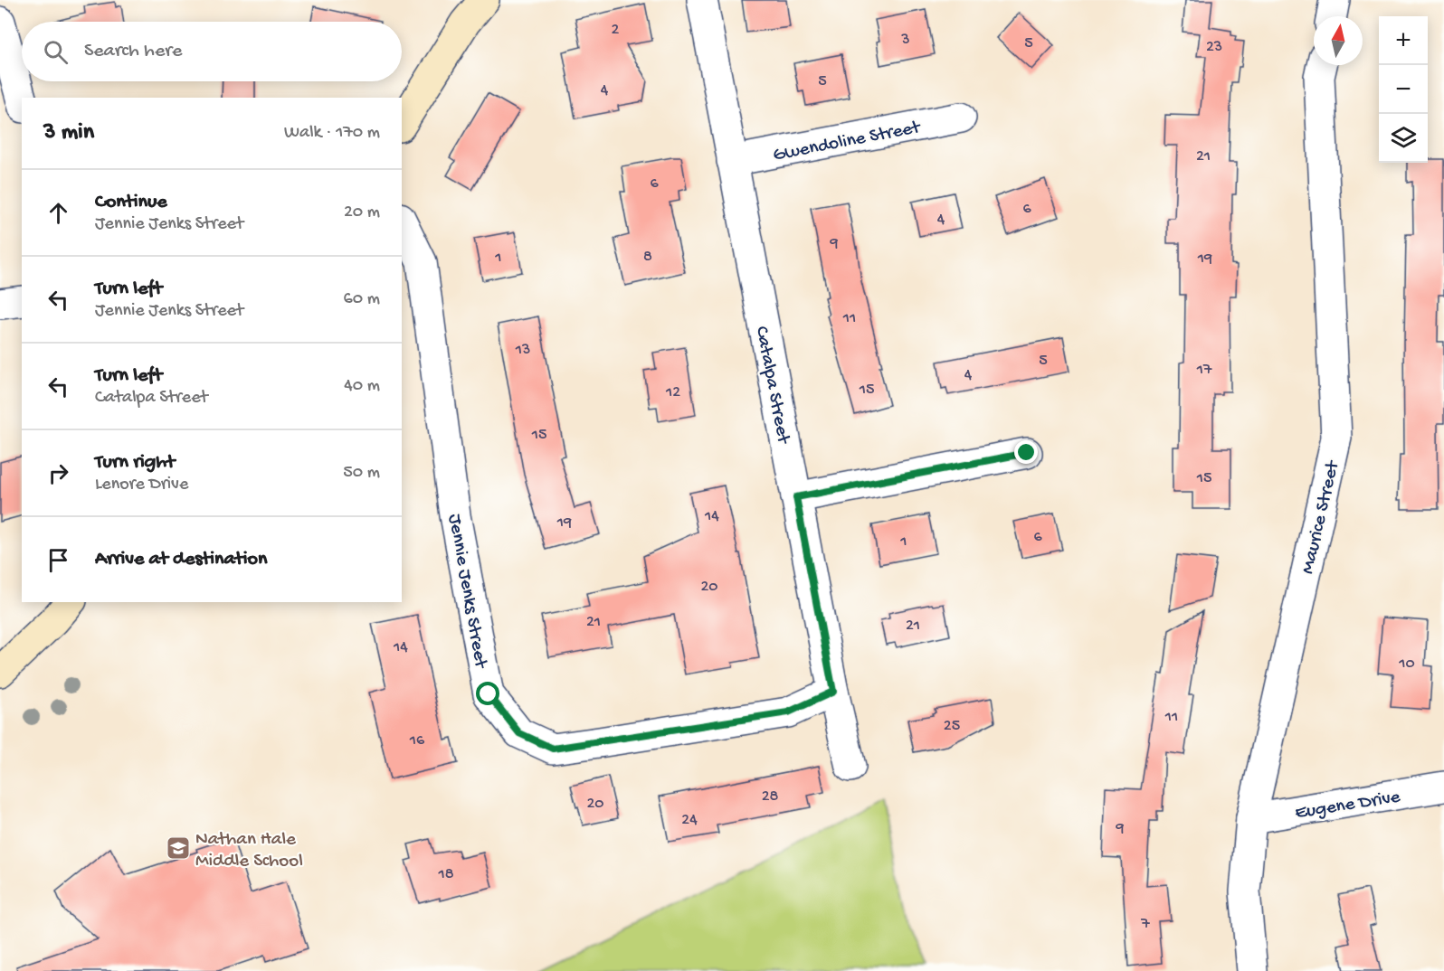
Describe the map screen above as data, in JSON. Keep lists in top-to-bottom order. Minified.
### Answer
{"streets":{"street":["Gwendoline Street","Catalpa Street","Maurice Street","Jennie Jenks Street","Eugene Drive"]},"crossings":[["Gwendoline Street","Catalpa Street"],["Catalpa Street","Jennie Jenks Street"],["Maurice Street","Eugene Drive"]],"places":{"school or university":["Nathan Hale Middle School"]},"house_numbers":["2","3","5","23","5","4","21","6","6","4","9","8","1","19","11","13","5","17","4","15","12","15","15","14","19","6","1","20","21","21","14","10","11","25","16","28","20","24","9","18","7"],"north":"top","page":{"map_buttons":["+","−"],"search":"Search here","heading":["3 min","Walk · 170 m"],"list":[["Continue","Jennie Jenks Street","20 m"],["Turn left","Jennie Jenks Street","60 m"],["Turn left","Catalpa Street","40 m"],["Turn right","Lenore Drive","50 m"],"Arrive at destination"]}}
